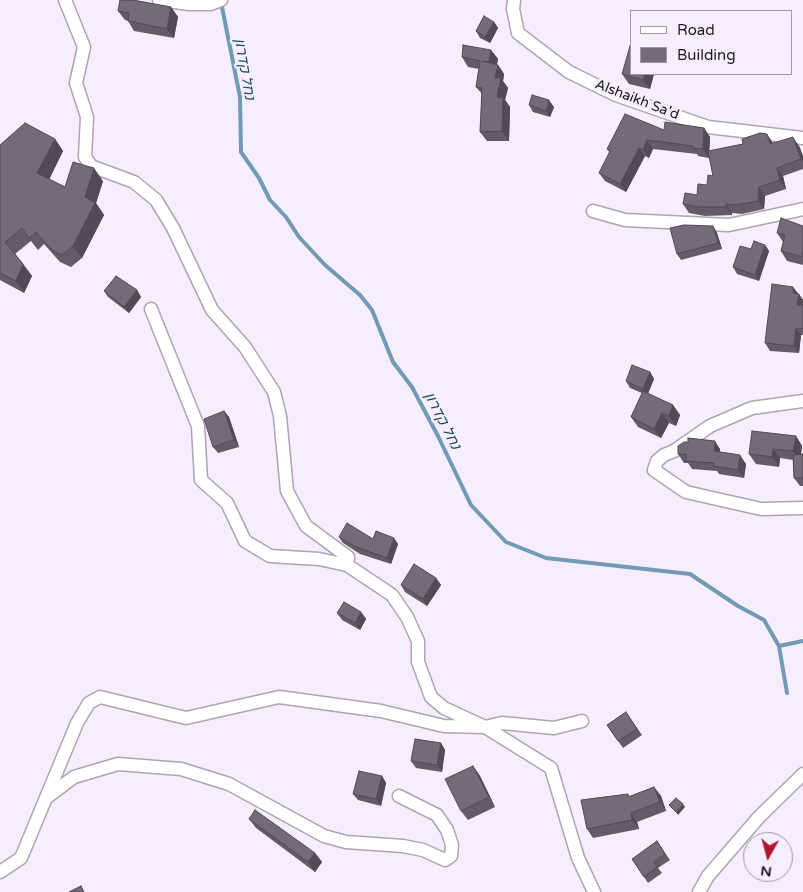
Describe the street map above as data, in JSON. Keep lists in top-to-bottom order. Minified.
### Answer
{"streets":{"street":["Alshaikh Sa'd"]},"water":["נחל קדרון"],"legend":["Road","Building"],"north":"bottom"}
